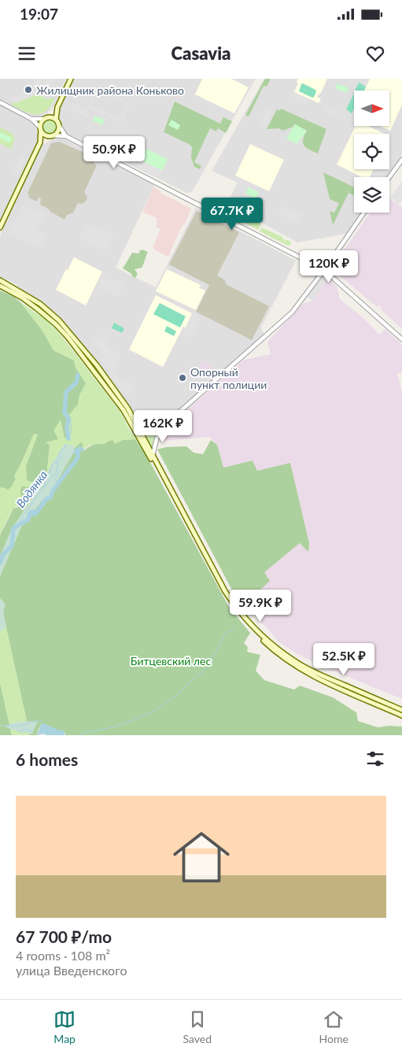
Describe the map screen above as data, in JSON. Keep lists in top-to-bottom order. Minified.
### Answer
{"water":["Водянка"],"parks":["Битцевский лес"],"places":["Жилищник района Коньково","Опорный пункт полиции"],"north":"right","page":{"status":"19:07","header":"Casavia","price":["50.9K ₽","67.7K ₽","120K ₽","162K ₽","59.9K ₽","52.5K ₽"],"heading":"6 homes","list":[{"name":"67 700 ₽/mo","note":"4 rooms · 108 m² · улица Введенского"}],"tabs":["Map","Saved","Home"]}}
